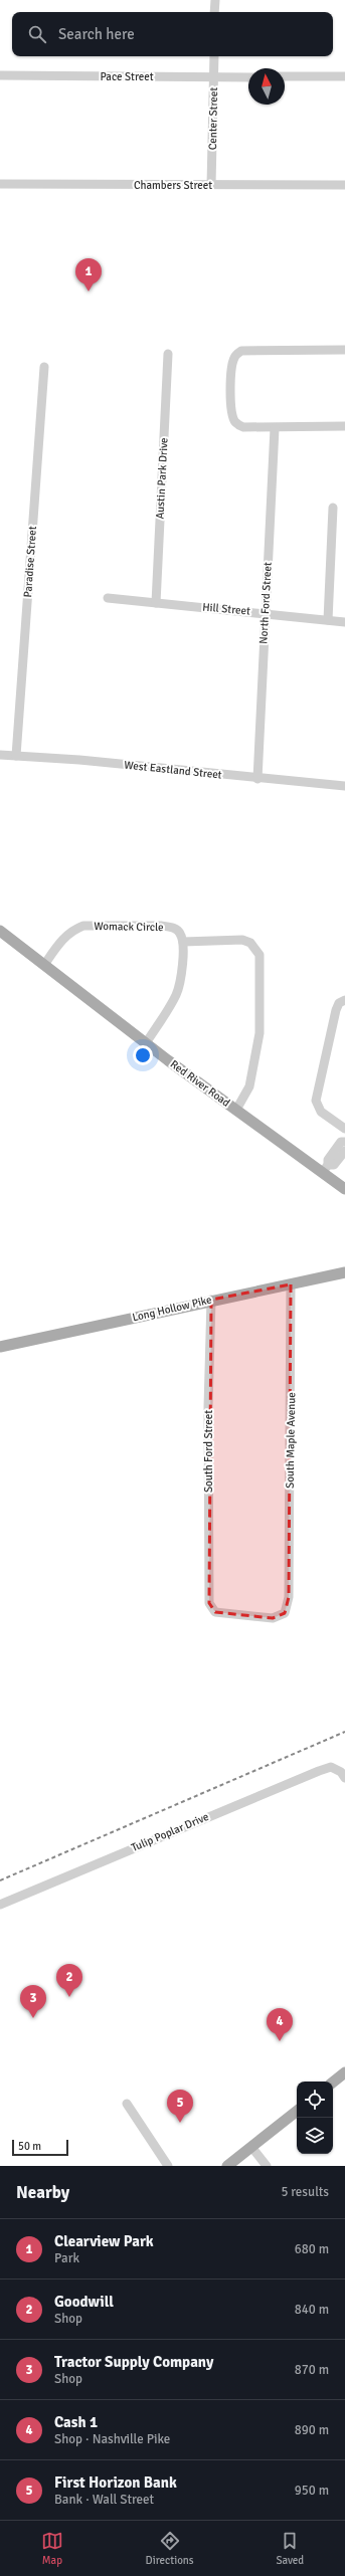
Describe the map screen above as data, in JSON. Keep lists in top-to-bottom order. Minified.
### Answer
{"streets":{"main road":["Red River Road","Long Hollow Pike"],"street":["Pace Street","Center Street","Chambers Street","Austin Park Drive","Paradise Street","North Ford Street","Hill Street","West Eastland Street","Womack Circle","South Maple Avenue","South Ford Street","Tulip Poplar Drive"]},"crossings":[["Pace Street","Center Street"],["Center Street","Chambers Street"],["Austin Park Drive","Hill Street"],["Paradise Street","West Eastland Street"],["North Ford Street","Hill Street"],["North Ford Street","West Eastland Street"],["Womack Circle","Red River Road"],["Long Hollow Pike","South Maple Avenue"],["Long Hollow Pike","South Ford Street"],["South Maple Avenue","South Ford Street"]],"scale_bar":"50 m","north":"top","page":{"search":"Search here","pins":["1","2","3","4","5"],"scale":"50 m","heading":["Nearby","5 results"],"list":[{"mark":"1","name":"Clearview Park","note":"Park","value":"680 m"},{"mark":"2","name":"Goodwill","note":"Shop","value":"840 m"},{"mark":"3","name":"Tractor Supply Company","note":"Shop","value":"870 m"},{"mark":"4","name":"Cash 1","note":"Shop · Nashville Pike","value":"890 m"},{"mark":"5","name":"First Horizon Bank","note":"Bank · Wall Street","value":"950 m"}],"nav":["Map","Directions","Saved"]}}
